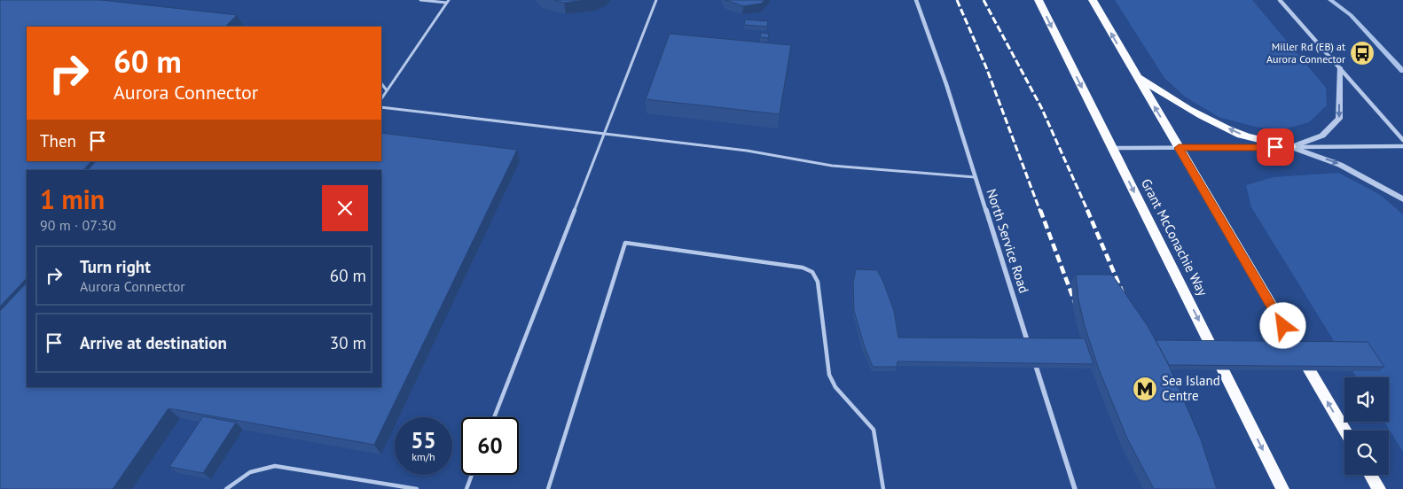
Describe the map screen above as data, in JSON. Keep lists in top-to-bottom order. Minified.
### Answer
{"streets":{"main road":["Grant McConachie Way"],"street":["North Service Road"]},"places":{"bus stop":["Miller Rd (EB) at Aurora Connector"],"metro station":["Sea Island Centre"]},"page":{"turn":["60 m","Aurora Connector"],"then":"Then","heading":["1 min","90 m · 07:30"],"list":[{"name":"Turn right","note":"Aurora Connector","value":"60 m"},{"name":"Arrive at destination","value":"30 m"}],"speed":"55 km/h","limit":"60"}}
